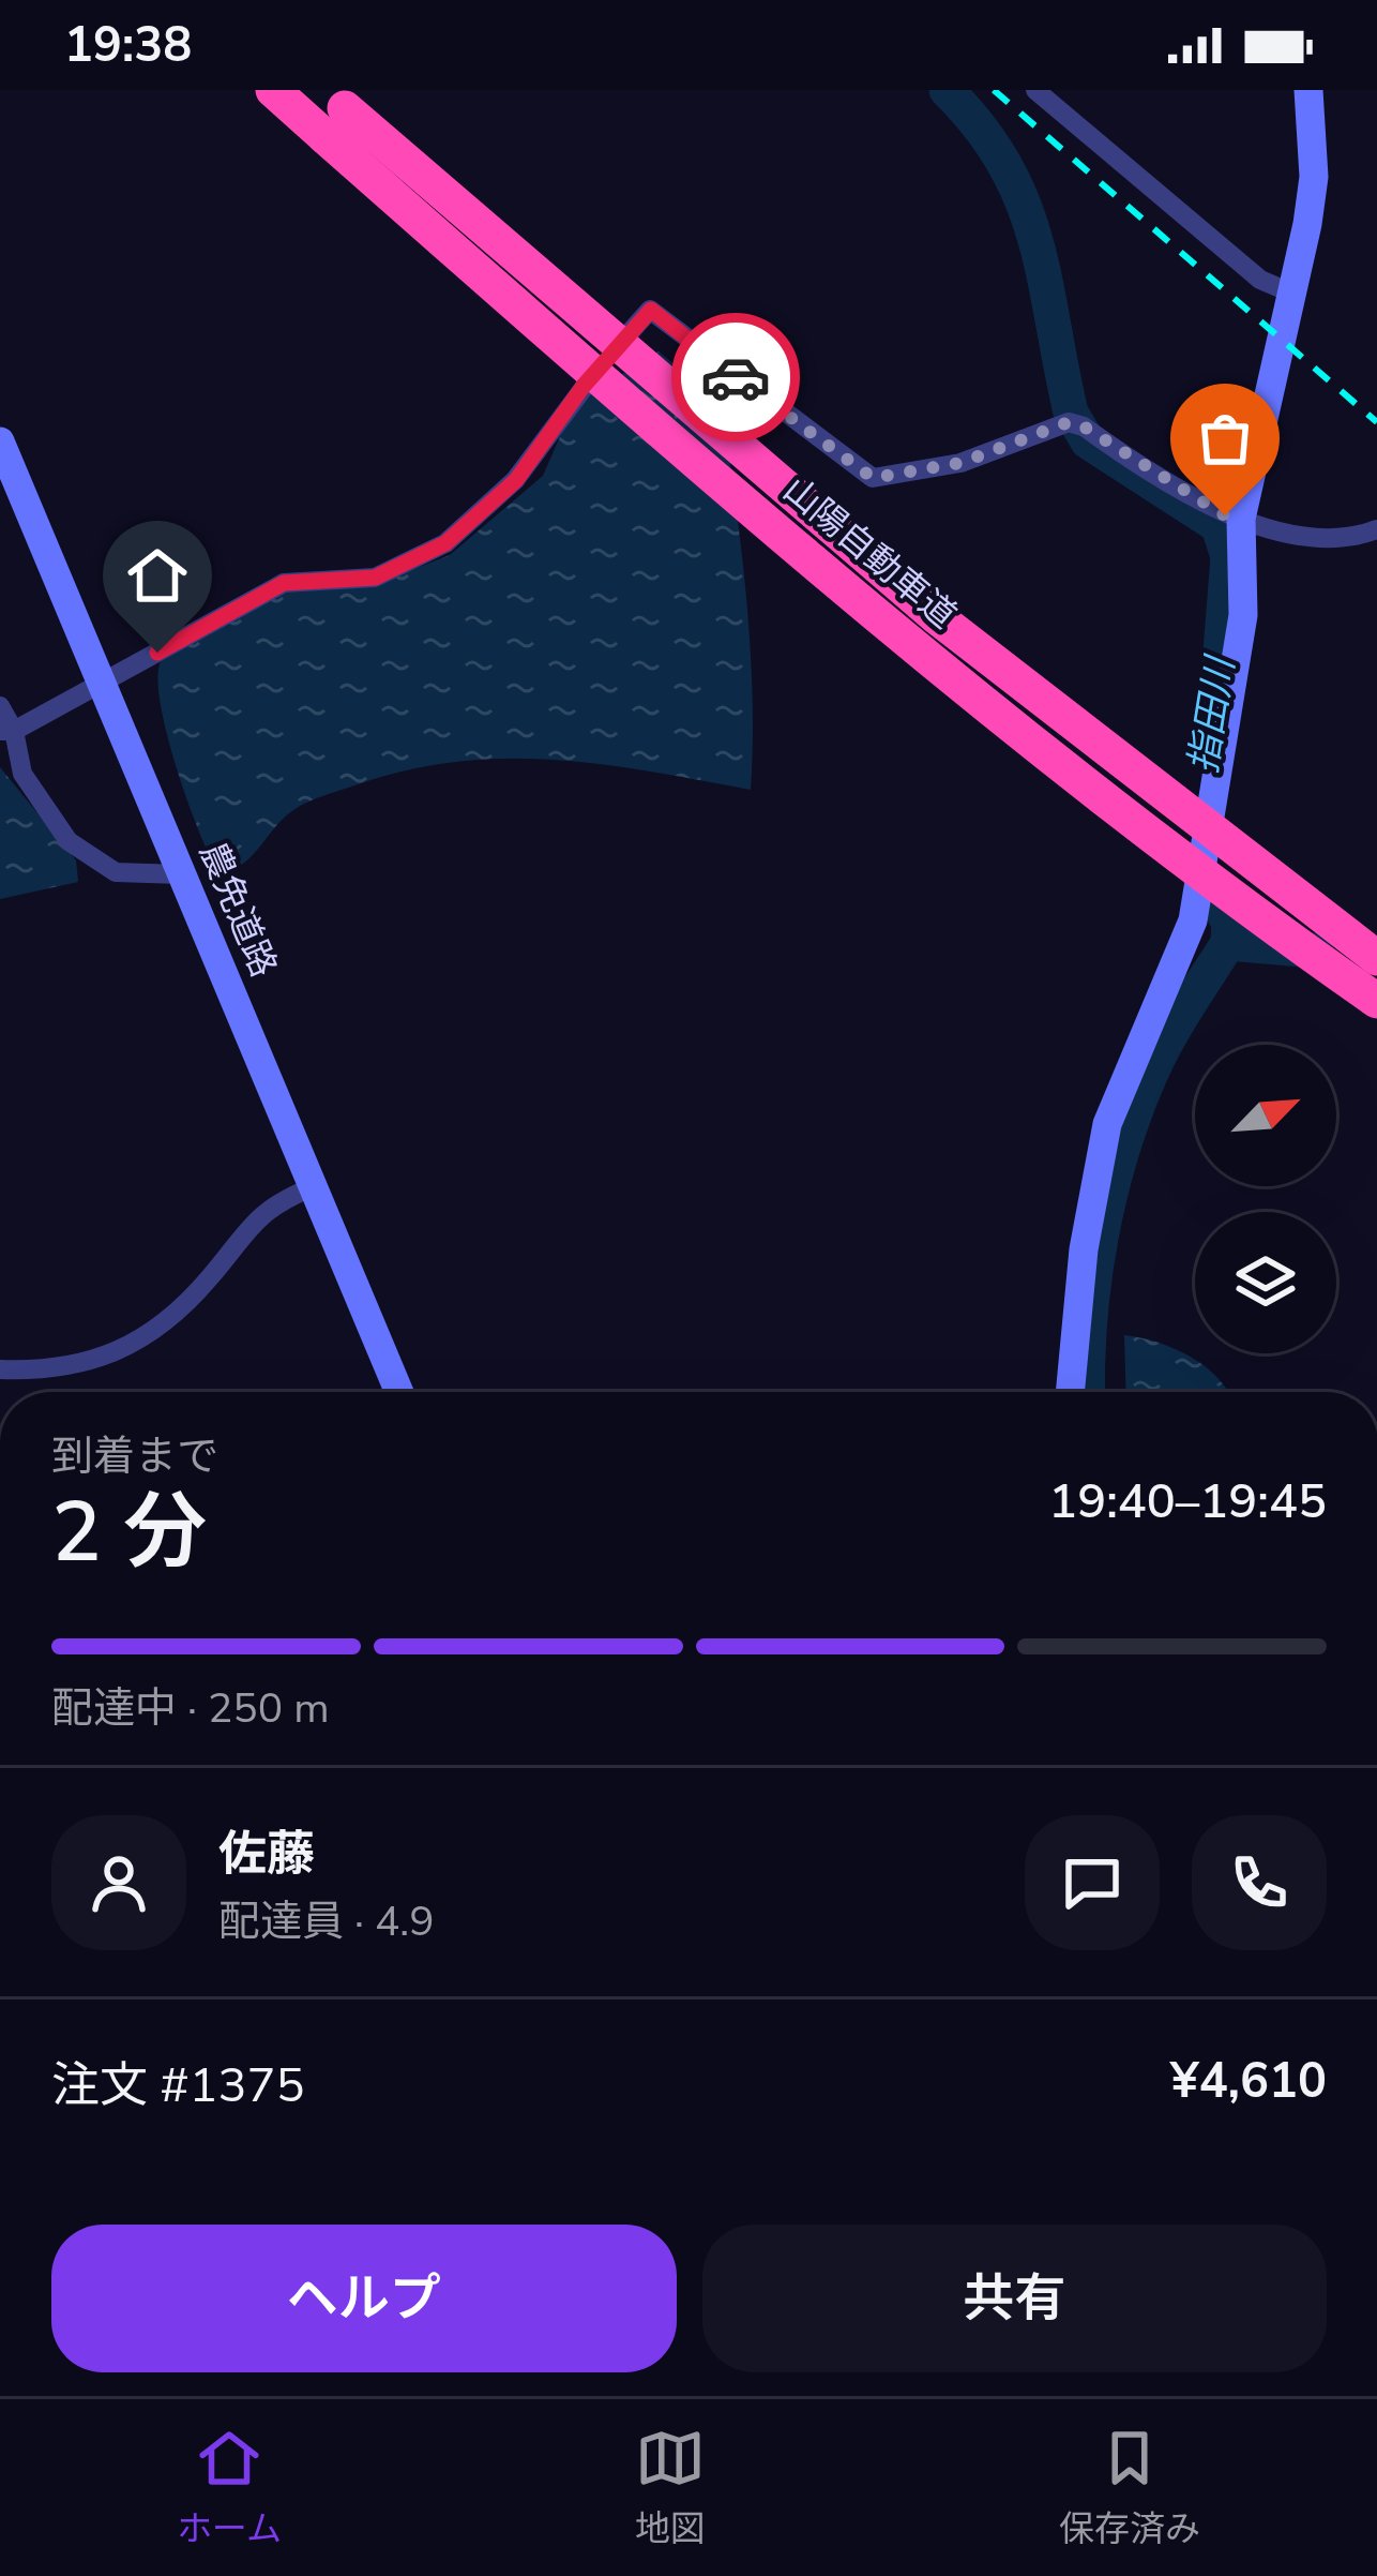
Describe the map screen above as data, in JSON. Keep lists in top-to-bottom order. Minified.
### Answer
{"streets":{"highway":["山陽自動車道"],"main road":["農免道路"]},"water":["指田川"],"north":"top right","page":{"status":"19:38","heading":["2 分","到着まで","19:40–19:45"],"panel":["佐藤","配達員 · 4.9","注文 #1375","¥4,610"],"bar":"配達中 · 250 m","buttons":["ヘルプ","共有"],"tabs":["ホーム","地図","保存済み"]}}
